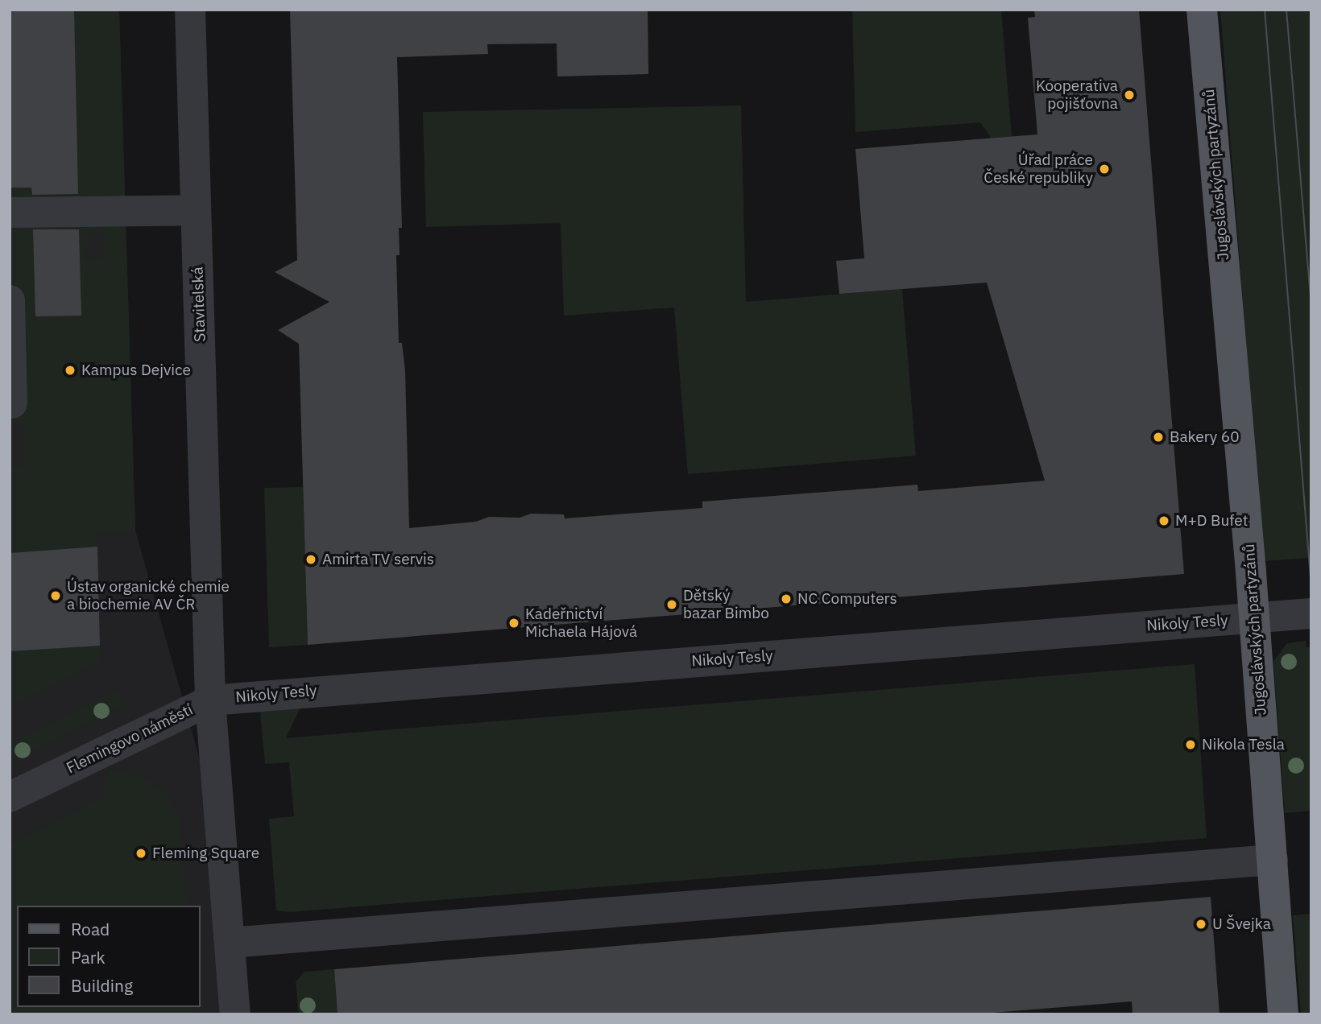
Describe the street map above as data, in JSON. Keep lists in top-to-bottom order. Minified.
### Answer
{"streets":{"main road":["Jugoslávských partyzánů"],"street":["Stavitelská","Nikoly Tesly","Flemingovo náměstí"]},"crossings":[["Jugoslávských partyzánů","Nikoly Tesly"],["Stavitelská","Nikoly Tesly"],["Stavitelská","Flemingovo náměstí"],["Nikoly Tesly","Flemingovo náměstí"]],"places":["Kooperativa pojišťovna","Úřad práce České republiky","Kampus Dejvice","Bakery 60","M+D Bufet","Amirta TV servis","Ústav organické chemie a biochemie AV ČR","NC Computers","Dětský bazar Bimbo","Kadeřnictví Michaela Hájová","Nikola Tesla","Fleming Square","U Švejka"],"legend":["Road","Park","Building"]}
